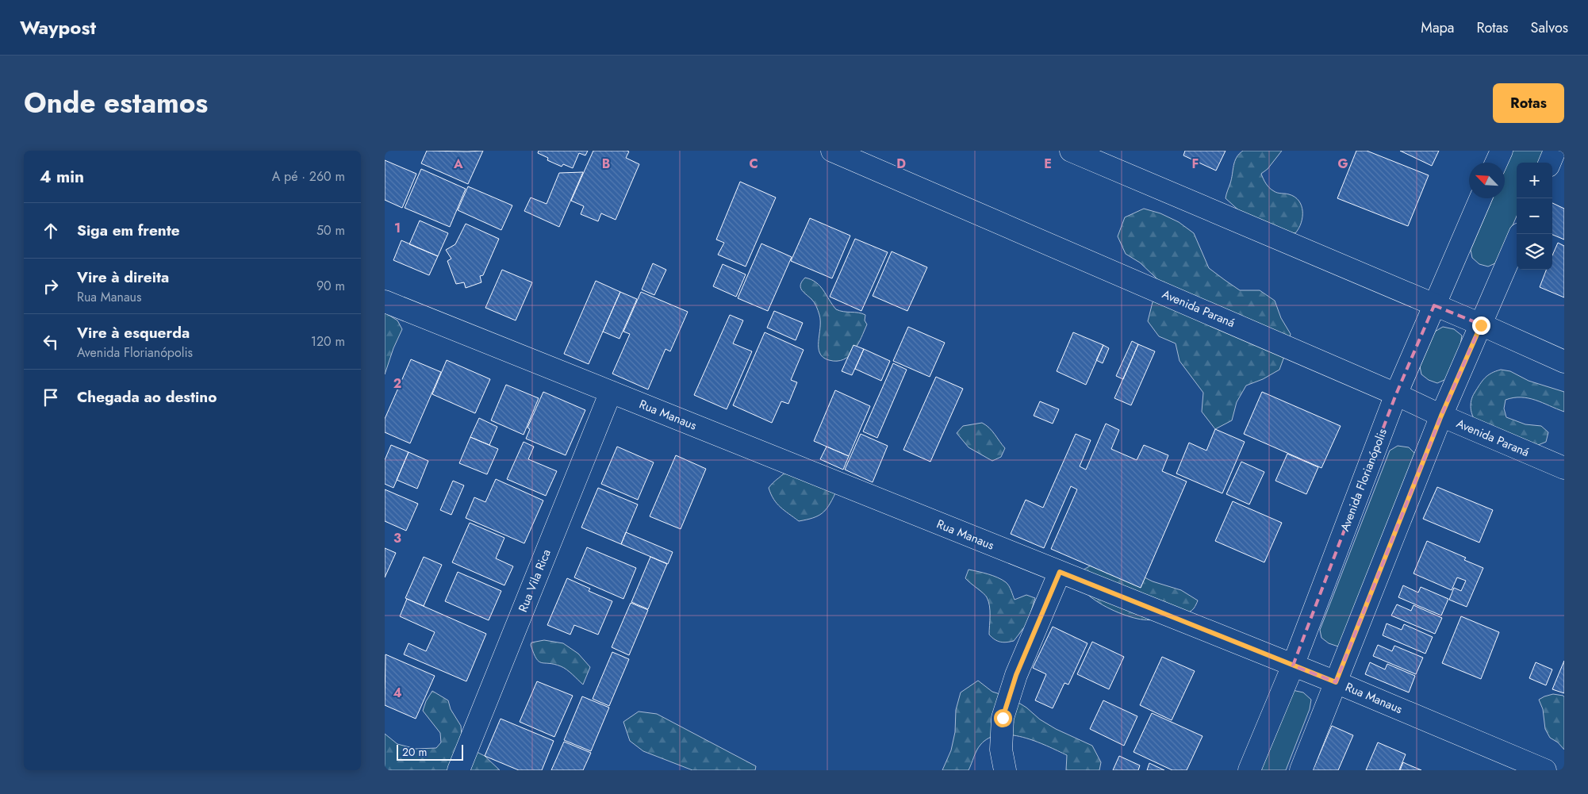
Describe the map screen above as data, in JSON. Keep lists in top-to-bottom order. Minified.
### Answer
{"streets":{"street":["Avenida Paraná","Rua Manaus","Avenida Florianópolis","Rua Vila Rica"]},"crossings":[["Avenida Paraná","Avenida Florianópolis"],["Rua Manaus","Avenida Florianópolis"],["Rua Manaus","Rua Vila Rica"]],"scale_bar":"20 m","north":"top left","page":{"header":"Waypost","nav":["Mapa","Rotas","Salvos"],"title":"Onde estamos","buttons":"Rotas","heading":["4 min","A pé · 260 m"],"map_buttons":["+","−"],"list":[["Siga em frente","50 m"],["Vire à direita","Rua Manaus","90 m"],["Vire à esquerda","Avenida Florianópolis","120 m"],"Chegada ao destino"],"scale":"20 m"},"grid":{"columns":["A","B","C","D","E","F","G"],"rows":["1","2","3","4"]}}
